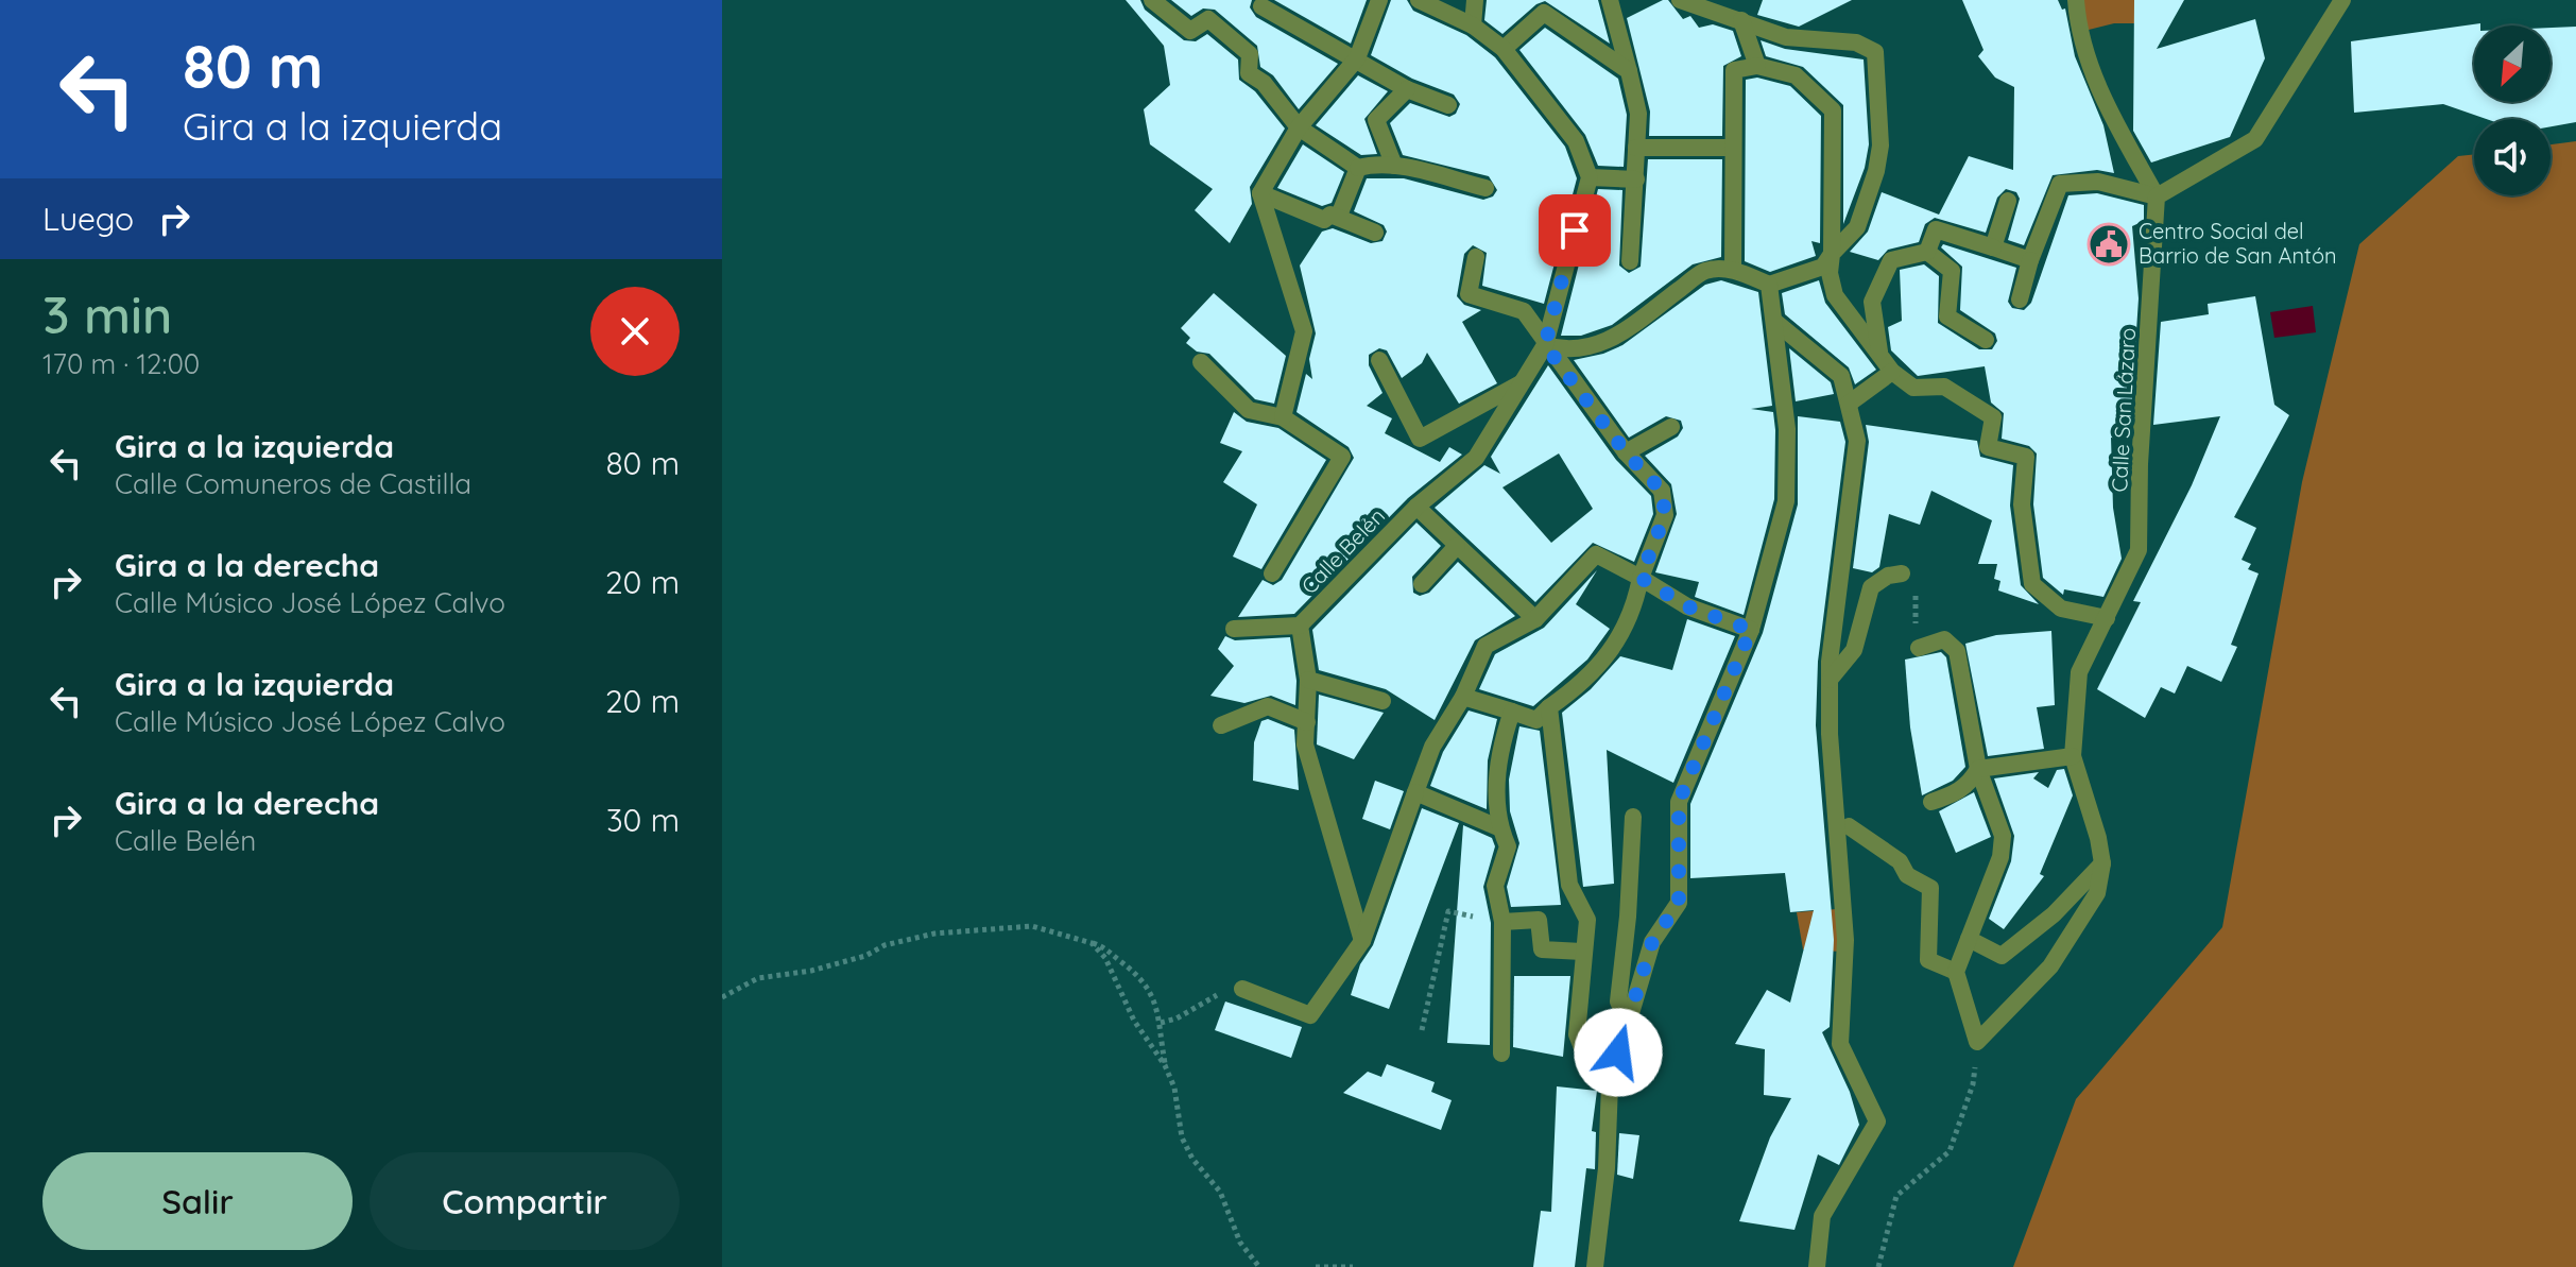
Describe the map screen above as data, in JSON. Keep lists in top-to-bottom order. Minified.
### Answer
{"streets":{"street":["Calle San Lázaro","Calle Belén"]},"places":{"public building":["Centro Social del Barrio de San Antón"]},"north":"bottom left","page":{"turn":["80 m","Gira a la izquierda"],"then":"Luego","heading":["3 min","170 m · 12:00"],"list":[{"name":"Gira a la izquierda","note":"Calle Comuneros de Castilla","value":"80 m"},{"name":"Gira a la derecha","note":"Calle Músico José López Calvo","value":"20 m"},{"name":"Gira a la izquierda","note":"Calle Músico José López Calvo","value":"20 m"},{"name":"Gira a la derecha","note":"Calle Belén","value":"30 m"}],"buttons":["Salir","Compartir"]}}
